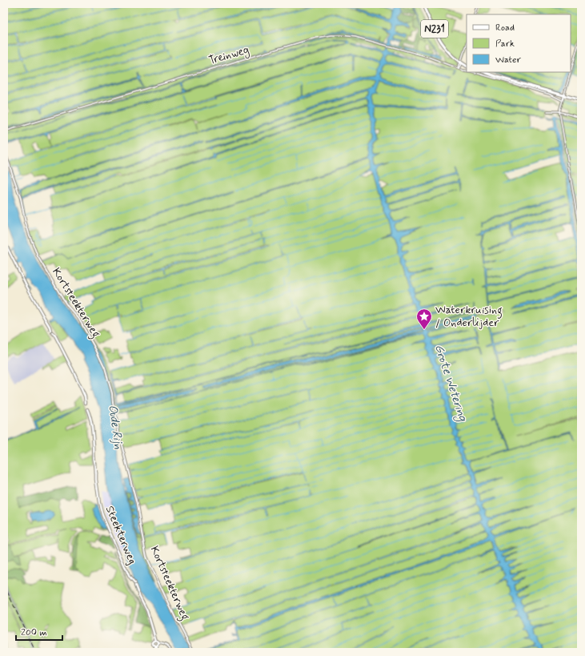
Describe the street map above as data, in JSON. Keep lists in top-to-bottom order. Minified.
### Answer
{"streets":{"main road":["N231","Steekterweg"],"street":["Treinweg","Kortsteekterweg"]},"water":["Grote Wetering","Oude Rijn"],"places":{"place":["Waterkruising / Onderlijder"]},"legend":["Road","Park","Water"],"scale_bar":"200 m"}
